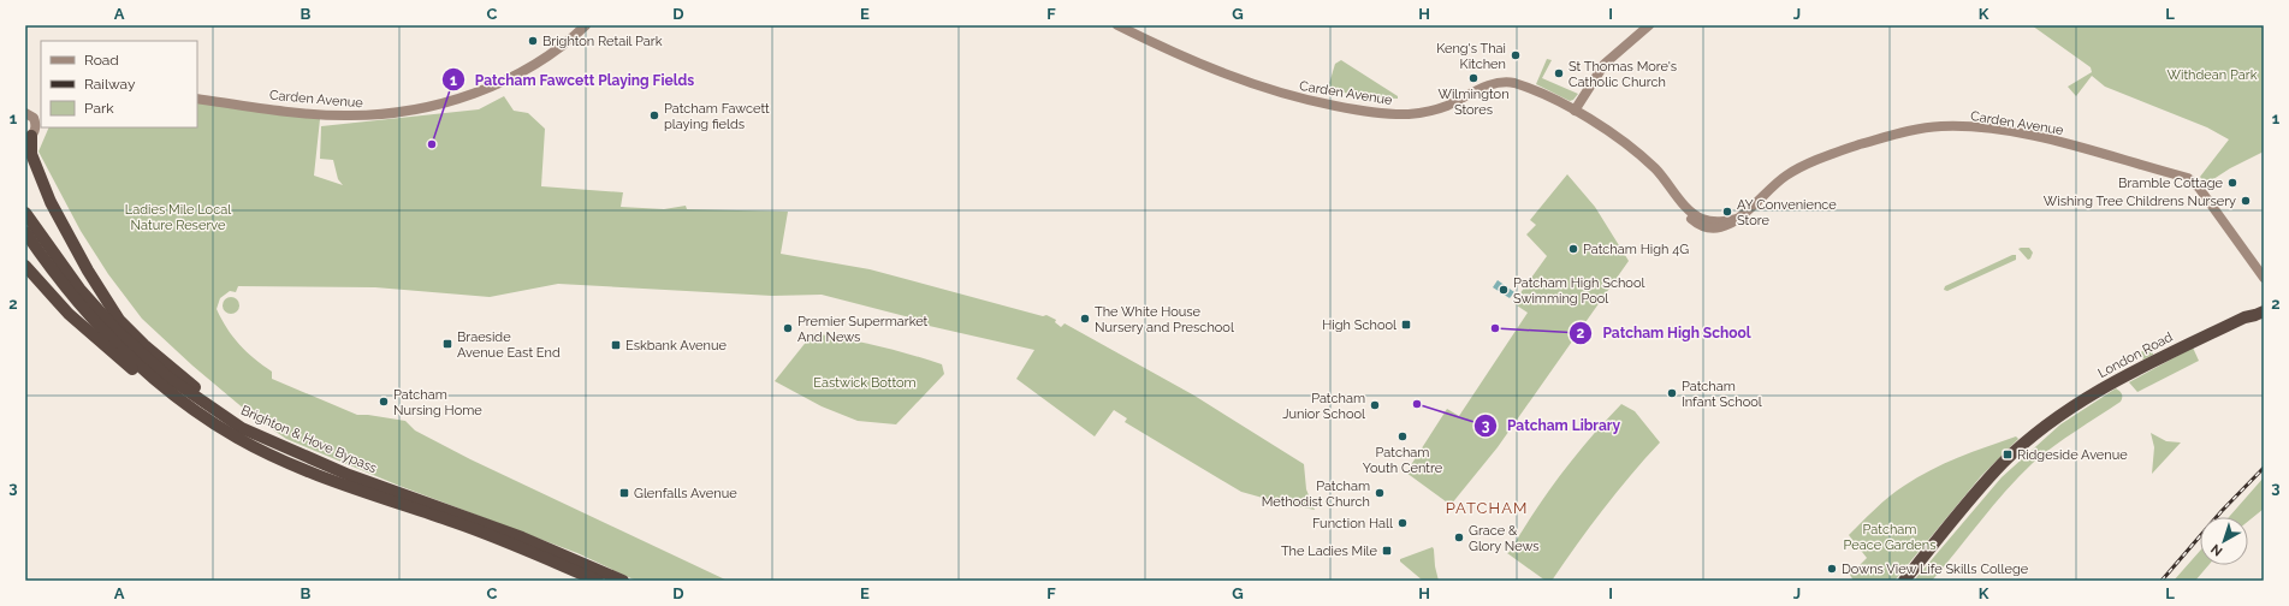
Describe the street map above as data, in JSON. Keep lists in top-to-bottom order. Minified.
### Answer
{"streets":{"highway":["London Road","Brighton & Hove Bypass"],"street":["Carden Avenue"]},"districts":["PATCHAM"],"parks":["Withdean Park","Ladies Mile Local Nature Reserve","Eastwick Bottom","Patcham Peace Gardens"],"places":{"other":["Brighton Retail Park","Keng's Thai Kitchen","St Thomas More's Catholic Church","Wilmington Stores","Patcham Fawcett playing fields","Patcham Fawcett Playing Fields","Bramble Cottage","Wishing Tree Childrens Nursery","AY Convenience Store","Patcham High 4G","Patcham High School Swimming Pool","The White House Nursery and Preschool","Premier Supermarket And News","Patcham High School","Patcham Infant School","Patcham Nursing Home","Patcham Library","Patcham Junior School","Patcham Youth Centre","Patcham Methodist Church","Function Hall","Grace & Glory News","Downs View Life Skills College"],"transit":["High School","Braeside Avenue East End","Eskbank Avenue","Ridgeside Avenue","Glenfalls Avenue","The Ladies Mile"]},"legend":["Road","Railway","Park"],"north":"bottom left","grid":{"columns":["A","B","C","D","E","F","G","H","I","J","K","L"],"rows":["1","2","3"]}}
